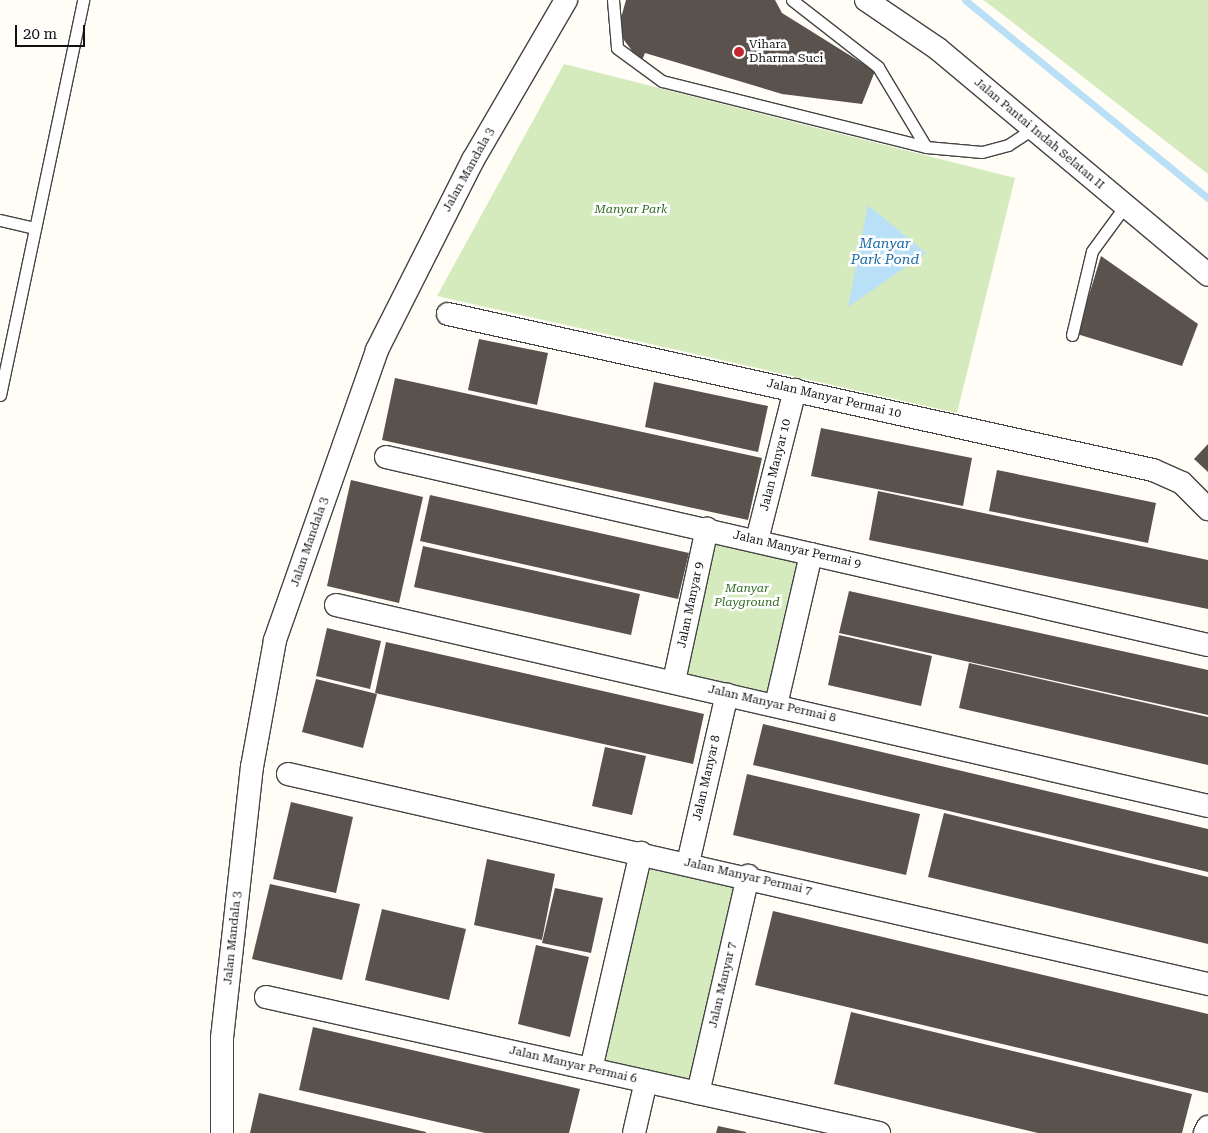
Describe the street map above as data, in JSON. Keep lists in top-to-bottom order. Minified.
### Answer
{"streets":{"street":["Jalan Pantai Indah Selatan II","Jalan Mandala 3","Jalan Manyar Permai 10","Jalan Manyar 10","Jalan Manyar Permai 9","Jalan Manyar 9","Jalan Manyar Permai 8","Jalan Manyar 8","Jalan Manyar Permai 7","Jalan Manyar 7","Jalan Manyar Permai 6"]},"crossings":[["Jalan Manyar Permai 10","Jalan Manyar 10"],["Jalan Manyar 10","Jalan Manyar Permai 9"],["Jalan Manyar Permai 9","Jalan Manyar 9"],["Jalan Manyar 9","Jalan Manyar Permai 8"],["Jalan Manyar Permai 8","Jalan Manyar 8"],["Jalan Manyar 8","Jalan Manyar Permai 7"],["Jalan Manyar Permai 7","Jalan Manyar 7"],["Jalan Manyar 7","Jalan Manyar Permai 6"]],"water":["Manyar Park Pond"],"parks":["Manyar Park","Manyar Playground"],"places":["Vihara Dharma Suci"],"scale_bar":"20 m"}
